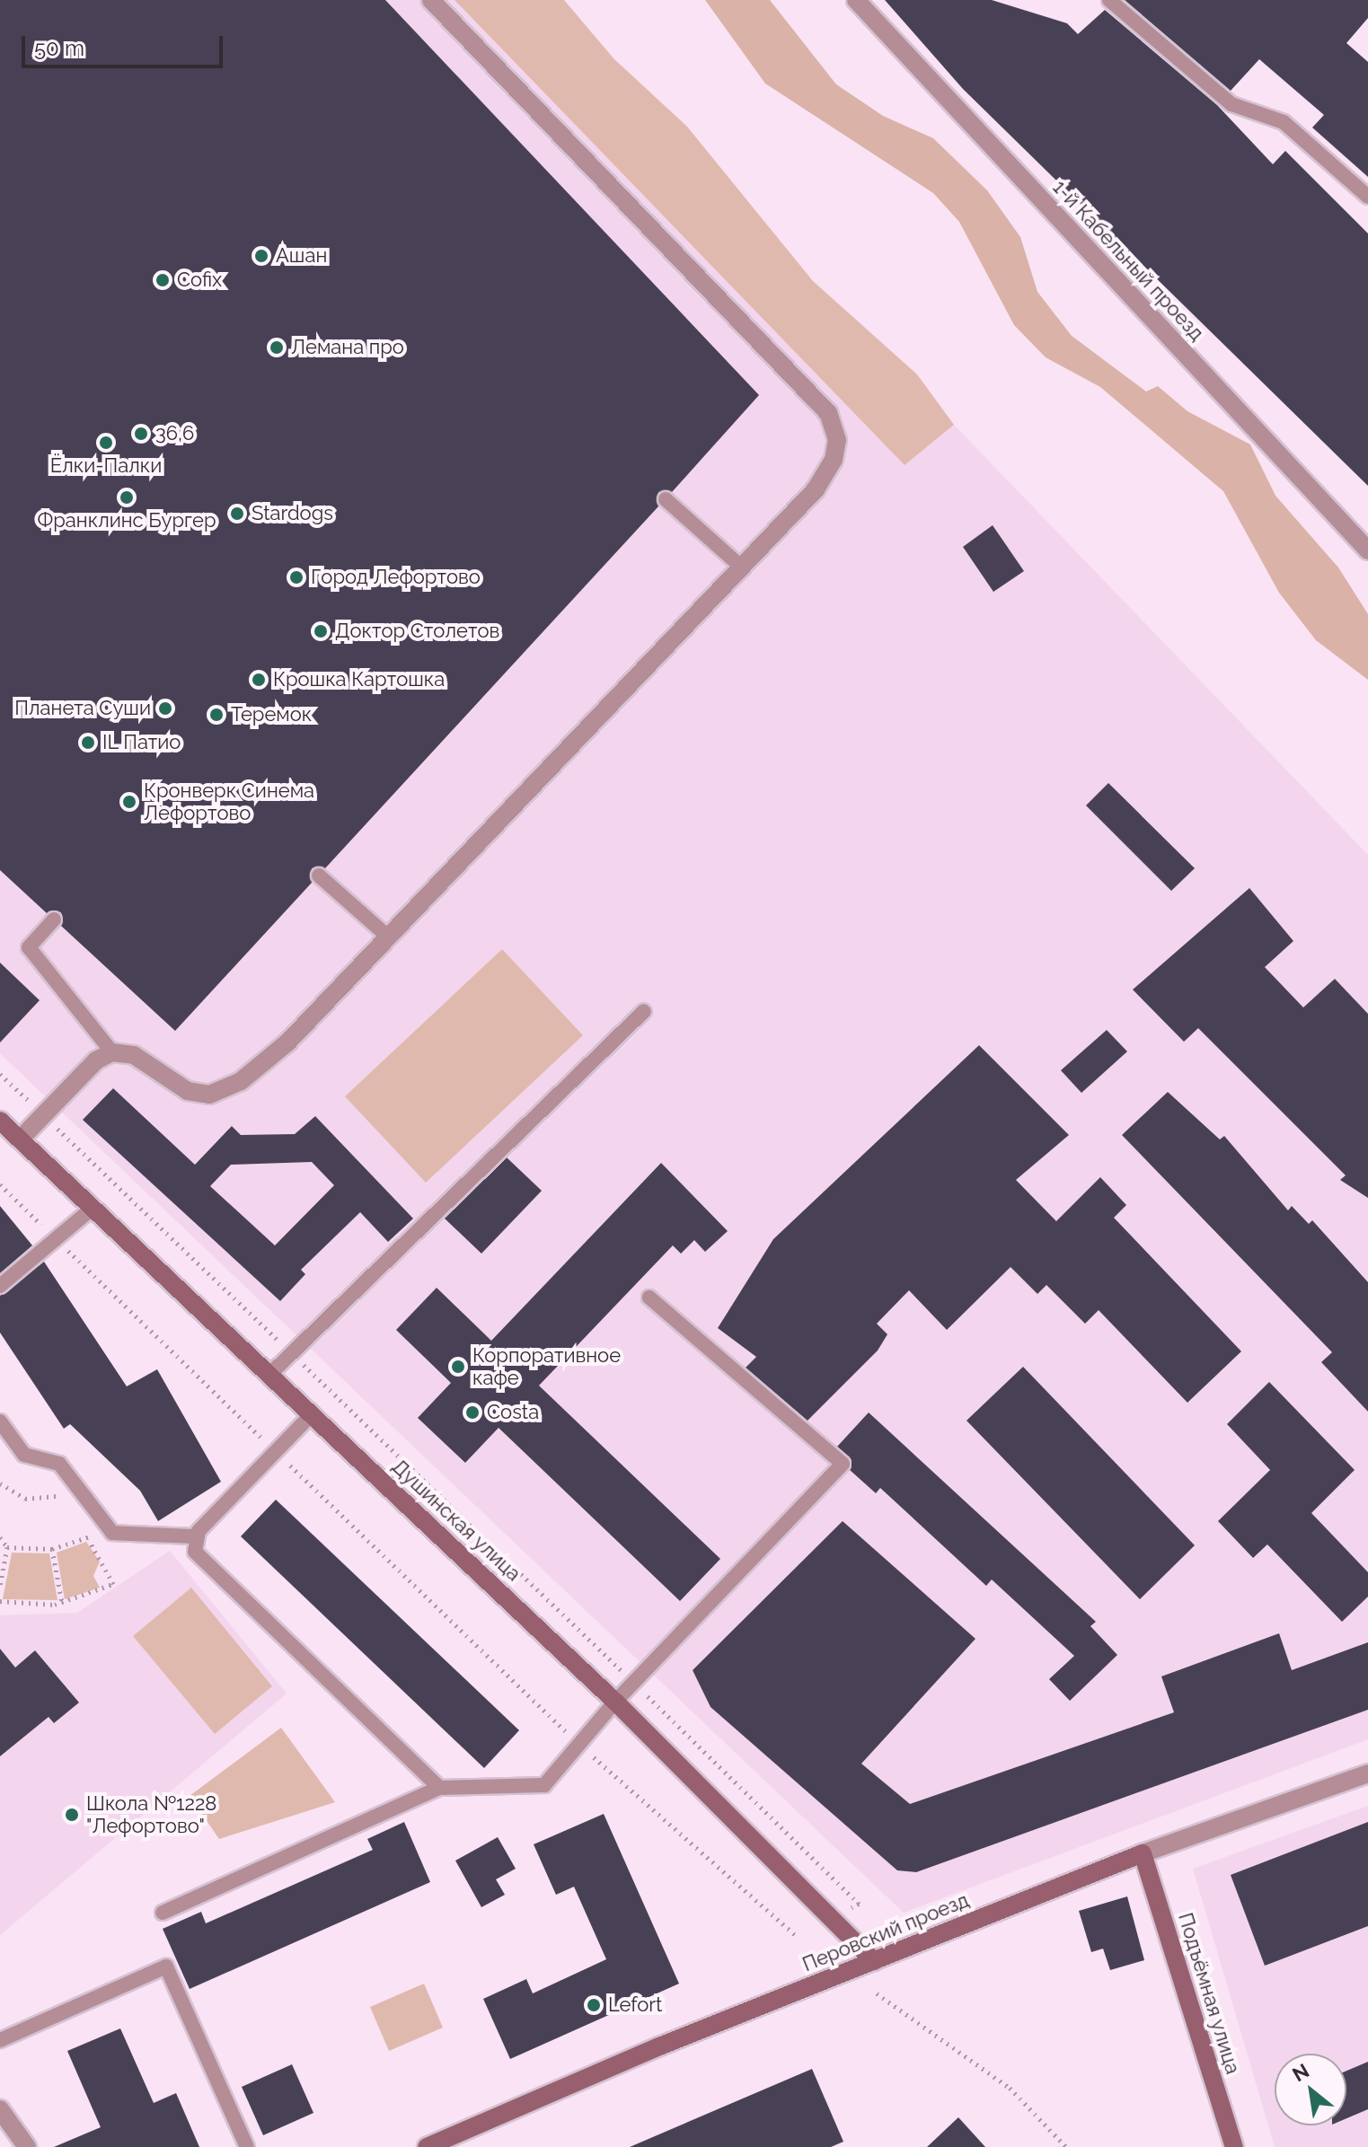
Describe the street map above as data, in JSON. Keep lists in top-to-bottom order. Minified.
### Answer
{"streets":{"street":["1-й Кабельный проезд","Душинская улица","Перовский проезд","Подъёмная улица"]},"crossings":[["Душинская улица","Перовский проезд"],["Перовский проезд","Подъёмная улица"]],"places":["Ашан","Cofix","Лемана про","36,6","Ёлки-Палки","Франклинс Бургер","Stardogs","Город Лефортово","Доктор Столетов","Крошка Картошка","Планета Суши","Теремок","IL Патио","Кронверк Синема Лефортово","Корпоративное кафе","Costa","Школа №1228 \"Лефортово\"","Lefort"],"scale_bar":"50 m","north":"top left"}
